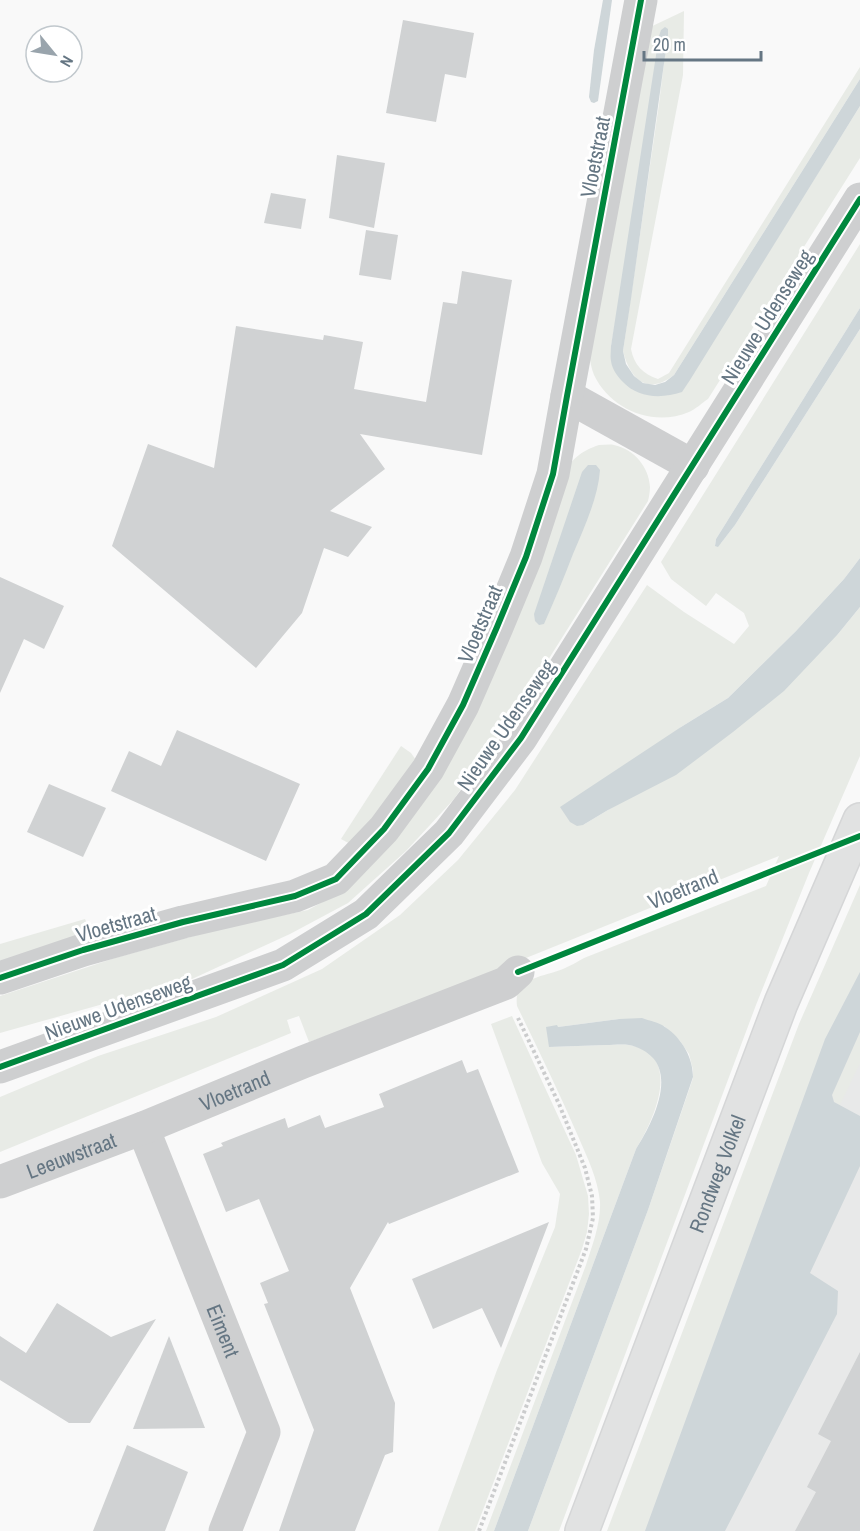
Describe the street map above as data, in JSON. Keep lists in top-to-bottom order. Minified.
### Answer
{"streets":{"main road":["Rondweg Volkel"],"street":["Vloetstraat","Nieuwe Udenseweg","Vloetrand","Leeuwstraat","Eiment"]},"crossings":[["Vloetrand","Leeuwstraat"],["Vloetrand","Eiment"],["Leeuwstraat","Eiment"]],"scale_bar":"20 m","north":"bottom right"}
